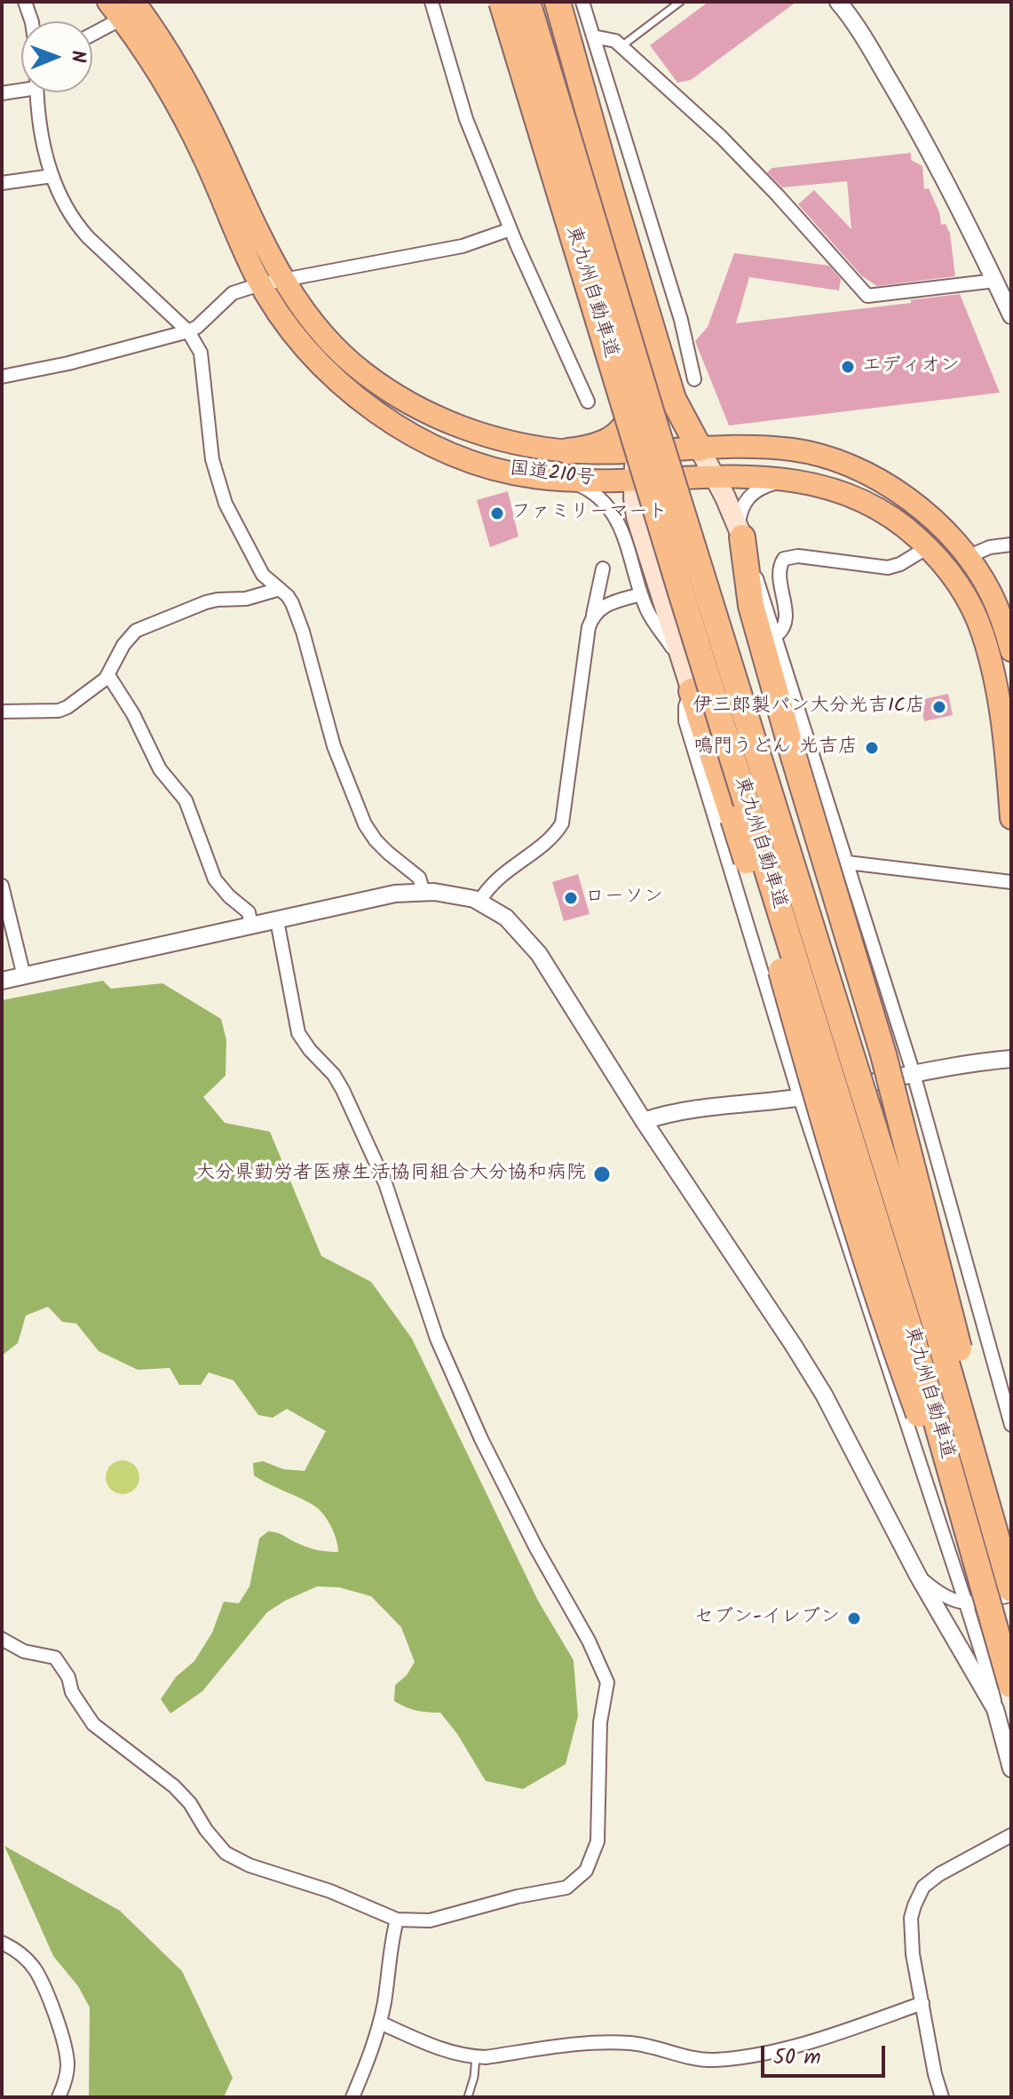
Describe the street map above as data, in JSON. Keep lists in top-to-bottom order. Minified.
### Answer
{"streets":{"highway":["東九州自動車道","国道210号"]},"places":["エディオン","ファミリーマート","伊三郎製パン大分光吉IC店","鳴門うどん 光吉店","ローソン","大分県勤労者医療生活協同組合大分協和病院","セブン-イレブン"],"scale_bar":"50 m","north":"right"}
